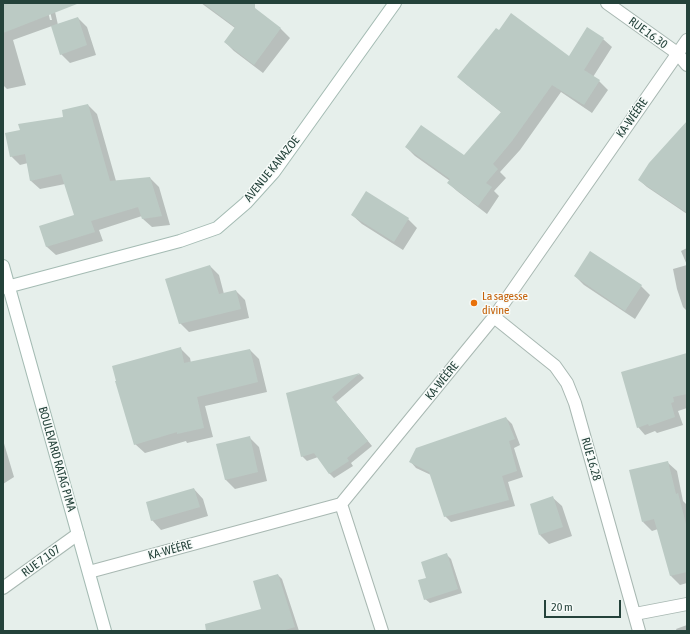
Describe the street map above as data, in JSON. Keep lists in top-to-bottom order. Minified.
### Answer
{"streets":{"street":["RUE 16.30","KA-WÉÉRE","AVENUE KANAZOE","BOULEVARD RATAG PIMA","RUE 16.28","RUE 7.107"]},"crossings":[["RUE 16.30","KA-WÉÉRE"],["KA-WÉÉRE","BOULEVARD RATAG PIMA"],["KA-WÉÉRE","RUE 16.28"],["AVENUE KANAZOE","BOULEVARD RATAG PIMA"],["BOULEVARD RATAG PIMA","RUE 7.107"]],"places":["La sagesse divine"],"scale_bar":"20 m"}
